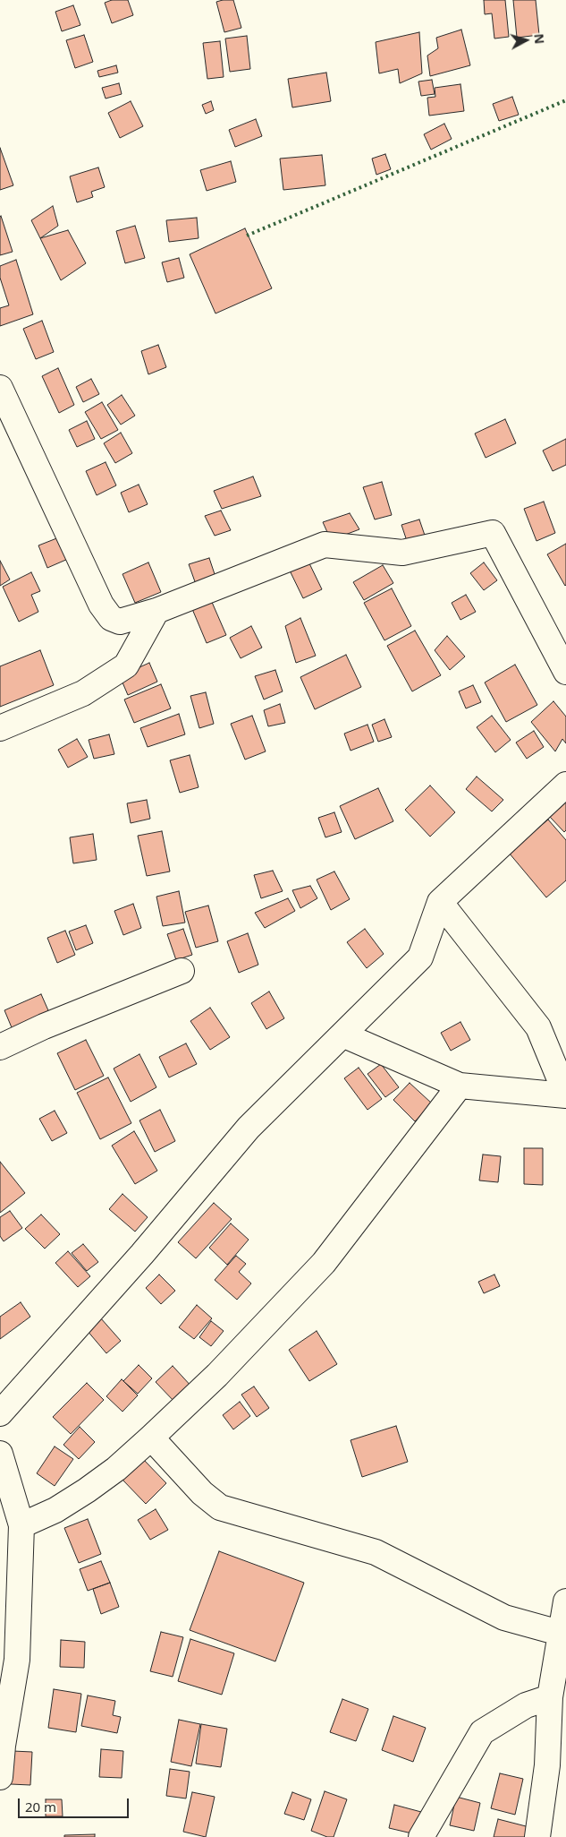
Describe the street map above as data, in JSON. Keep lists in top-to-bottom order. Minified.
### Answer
{"scale_bar":"20 m","north":"right"}
